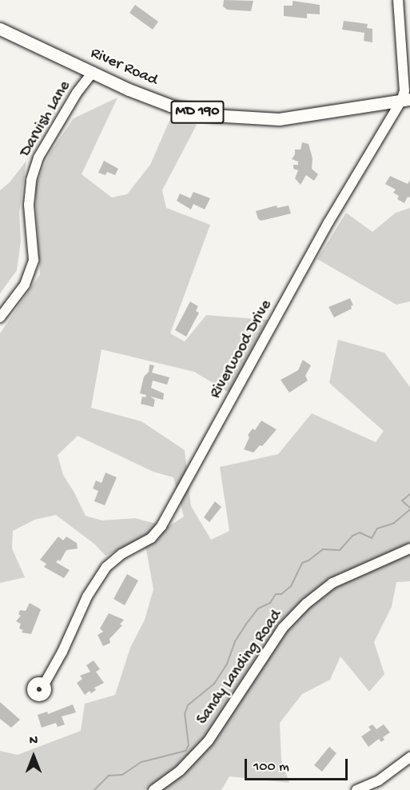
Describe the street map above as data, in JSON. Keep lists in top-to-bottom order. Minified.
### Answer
{"streets":{"main road":["River Road","MD 190"],"street":["Darvish Lane","Riverwood Drive","Sandy Landing Road"]},"crossings":[["River Road","Darvish Lane"],["River Road","Riverwood Drive"]],"scale_bar":"100 m","north":"top"}
